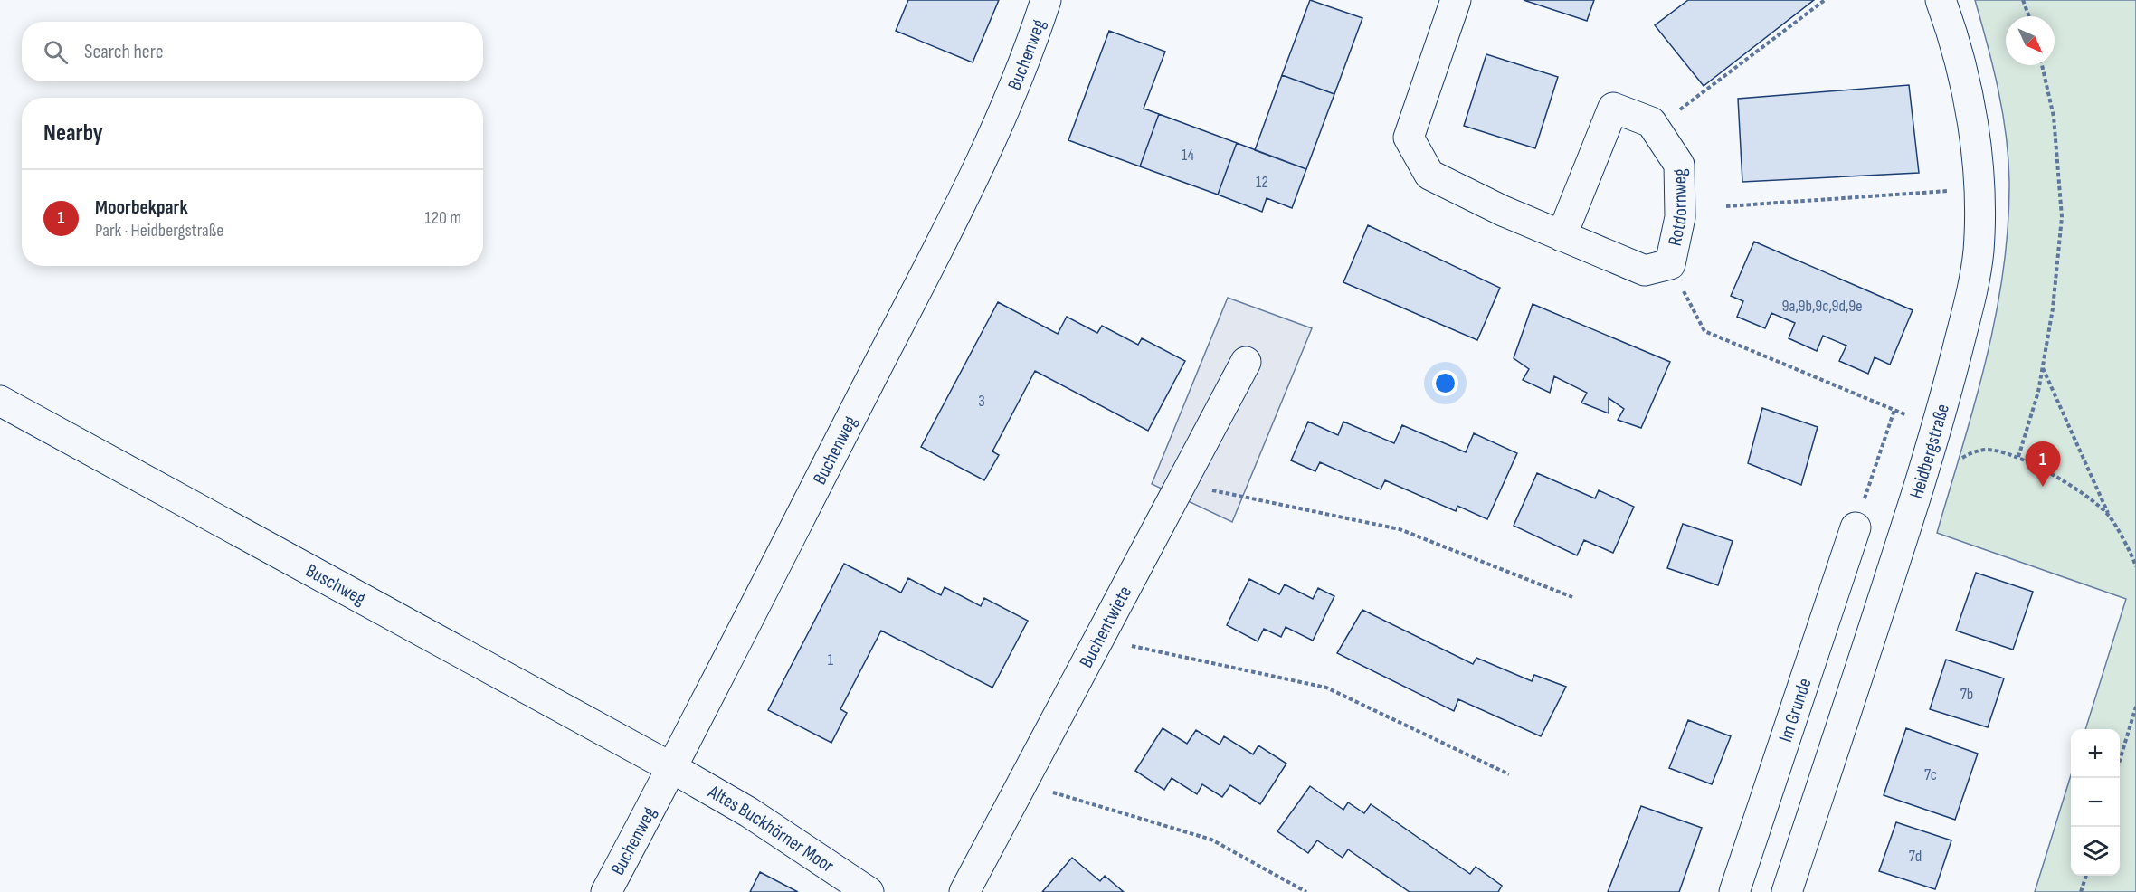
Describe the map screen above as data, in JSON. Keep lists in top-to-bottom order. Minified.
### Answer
{"streets":{"street":["Buchenweg","Rotdornweg","Heidbergstraße","Buschweg","Buchentwiete","Im Grunde","Altes Buckhörner Moor"]},"crossings":[["Buchenweg","Buschweg"],["Buchenweg","Altes Buckhörner Moor"],["Buschweg","Altes Buckhörner Moor"]],"house_numbers":["14","12","9a,9b,9c,9d,9e","3","1","7b","7c","7d"],"north":"bottom right","page":{"search":"Search here","heading":"Nearby","list":[{"mark":"1","name":"Moorbekpark","note":"Park · Heidbergstraße","value":"120 m"}],"pins":"1","map_buttons":["+","−"]}}
